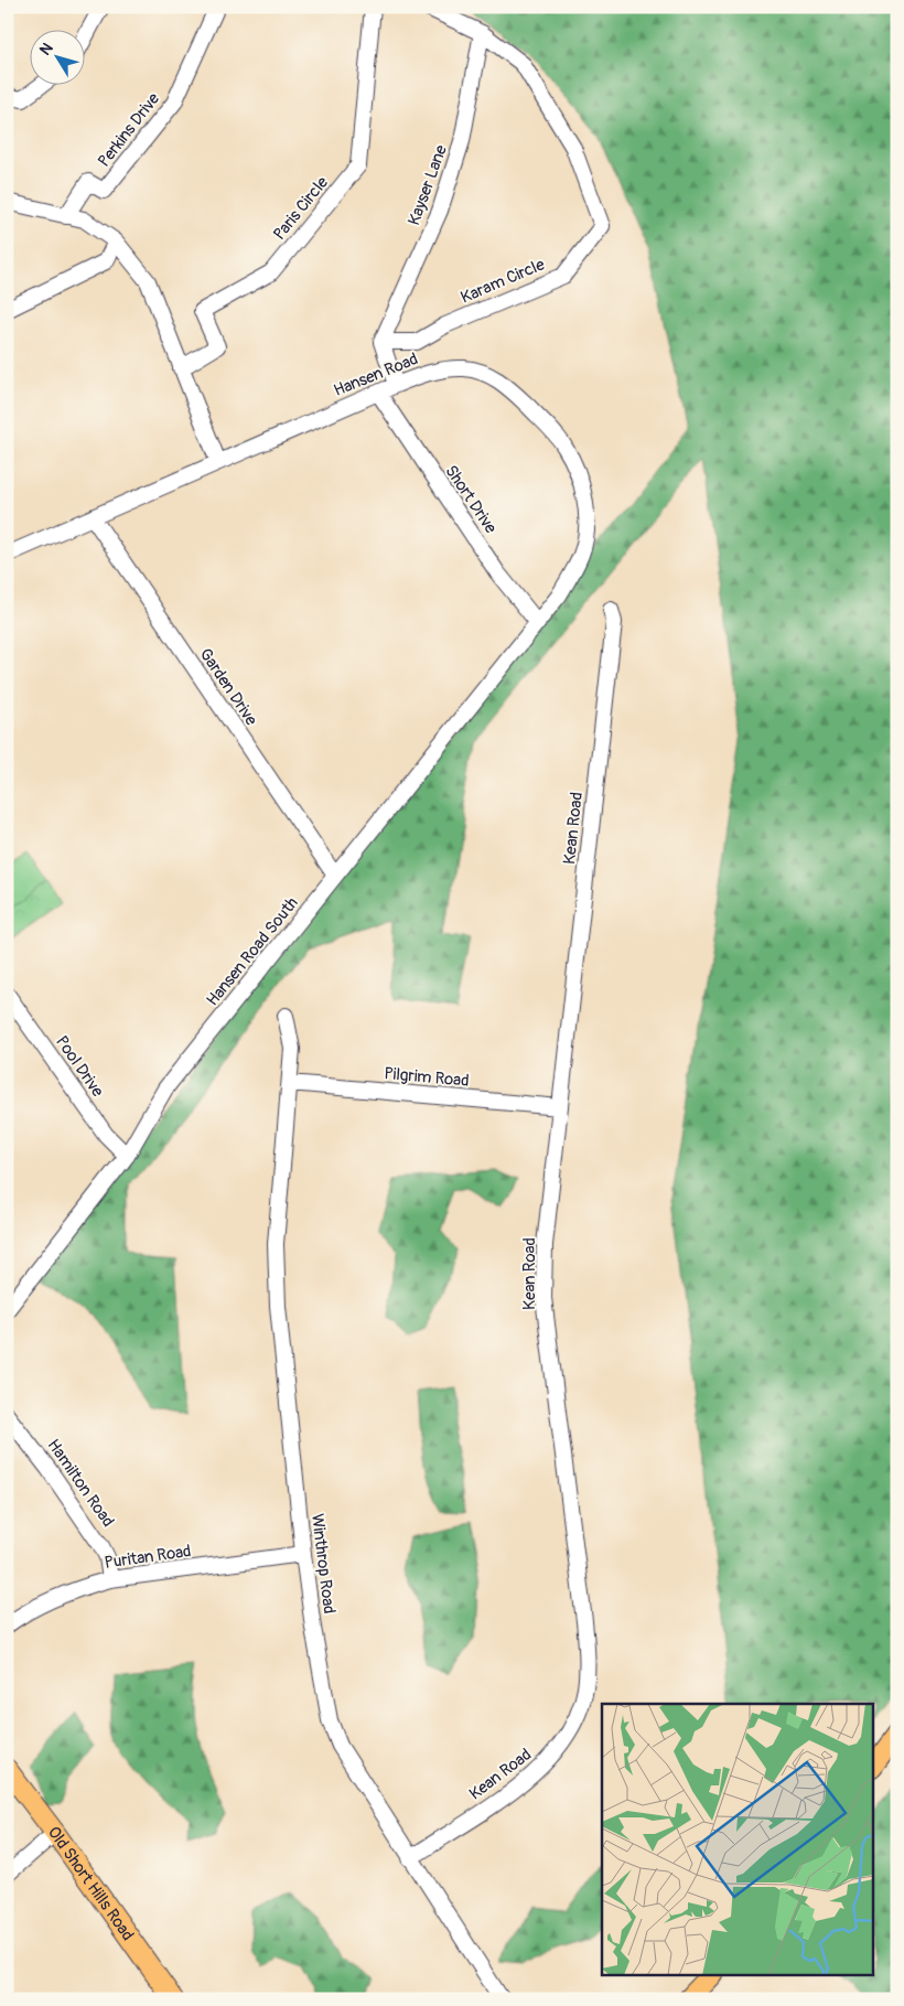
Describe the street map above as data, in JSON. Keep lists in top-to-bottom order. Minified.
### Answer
{"streets":{"main road":["Old Short Hills Road"],"street":["Perkins Drive","Kayser Lane","Paris Circle","Karam Circle","Hansen Road","Short Drive","Garden Drive","Kean Road","Hansen Road South","Pool Drive","Pilgrim Road","Hamilton Road","Puritan Road","Winthrop Road"]},"crossings":[["Kayser Lane","Karam Circle"],["Hansen Road","Short Drive"],["Hansen Road","Garden Drive"],["Hansen Road","Hansen Road South"],["Short Drive","Hansen Road South"],["Garden Drive","Hansen Road South"],["Kean Road","Pilgrim Road"],["Kean Road","Winthrop Road"],["Hansen Road South","Pool Drive"],["Pilgrim Road","Winthrop Road"],["Hamilton Road","Puritan Road"],["Puritan Road","Winthrop Road"]],"north":"top left"}
